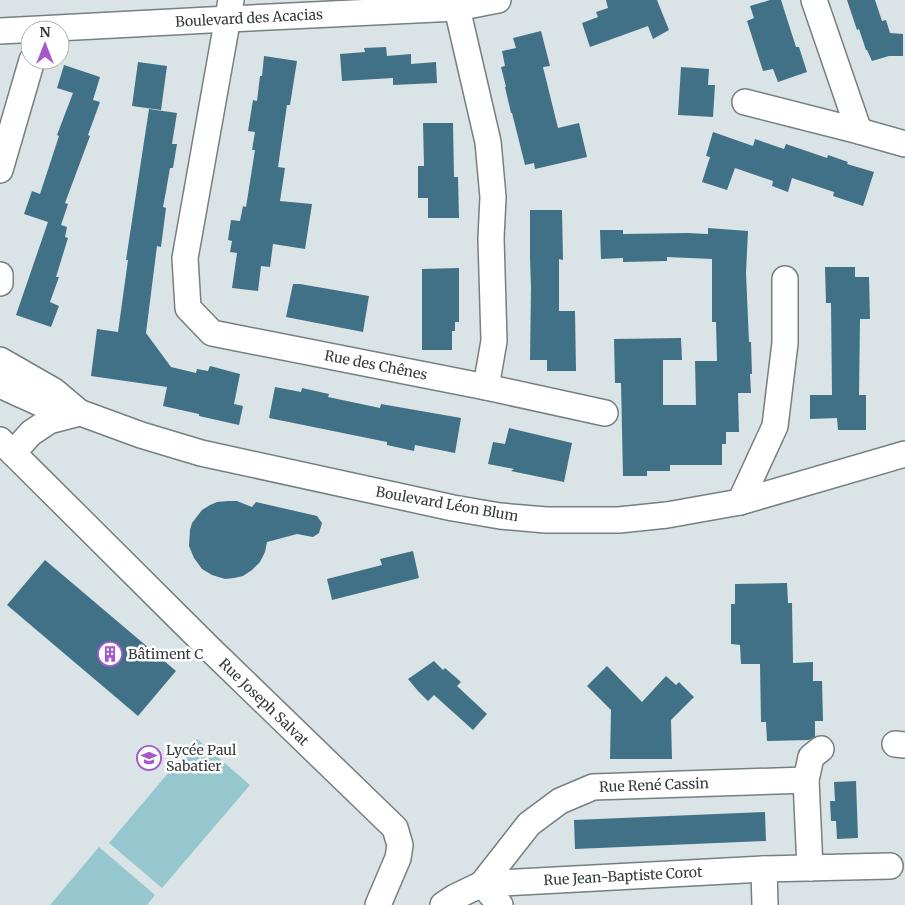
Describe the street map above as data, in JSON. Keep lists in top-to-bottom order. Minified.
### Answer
{"streets":{"street":["Boulevard des Acacias","Rue des Chênes","Boulevard Léon Blum","Rue Joseph Salvat","Rue René Cassin","Rue Jean-Baptiste Corot"]},"crossings":[["Boulevard des Acacias","Rue des Chênes"],["Boulevard Léon Blum","Rue Joseph Salvat"],["Rue René Cassin","Rue Jean-Baptiste Corot"]],"places":{"building":["Bâtiment C"],"school or university":["Lycée Paul Sabatier"]},"north":"top"}
